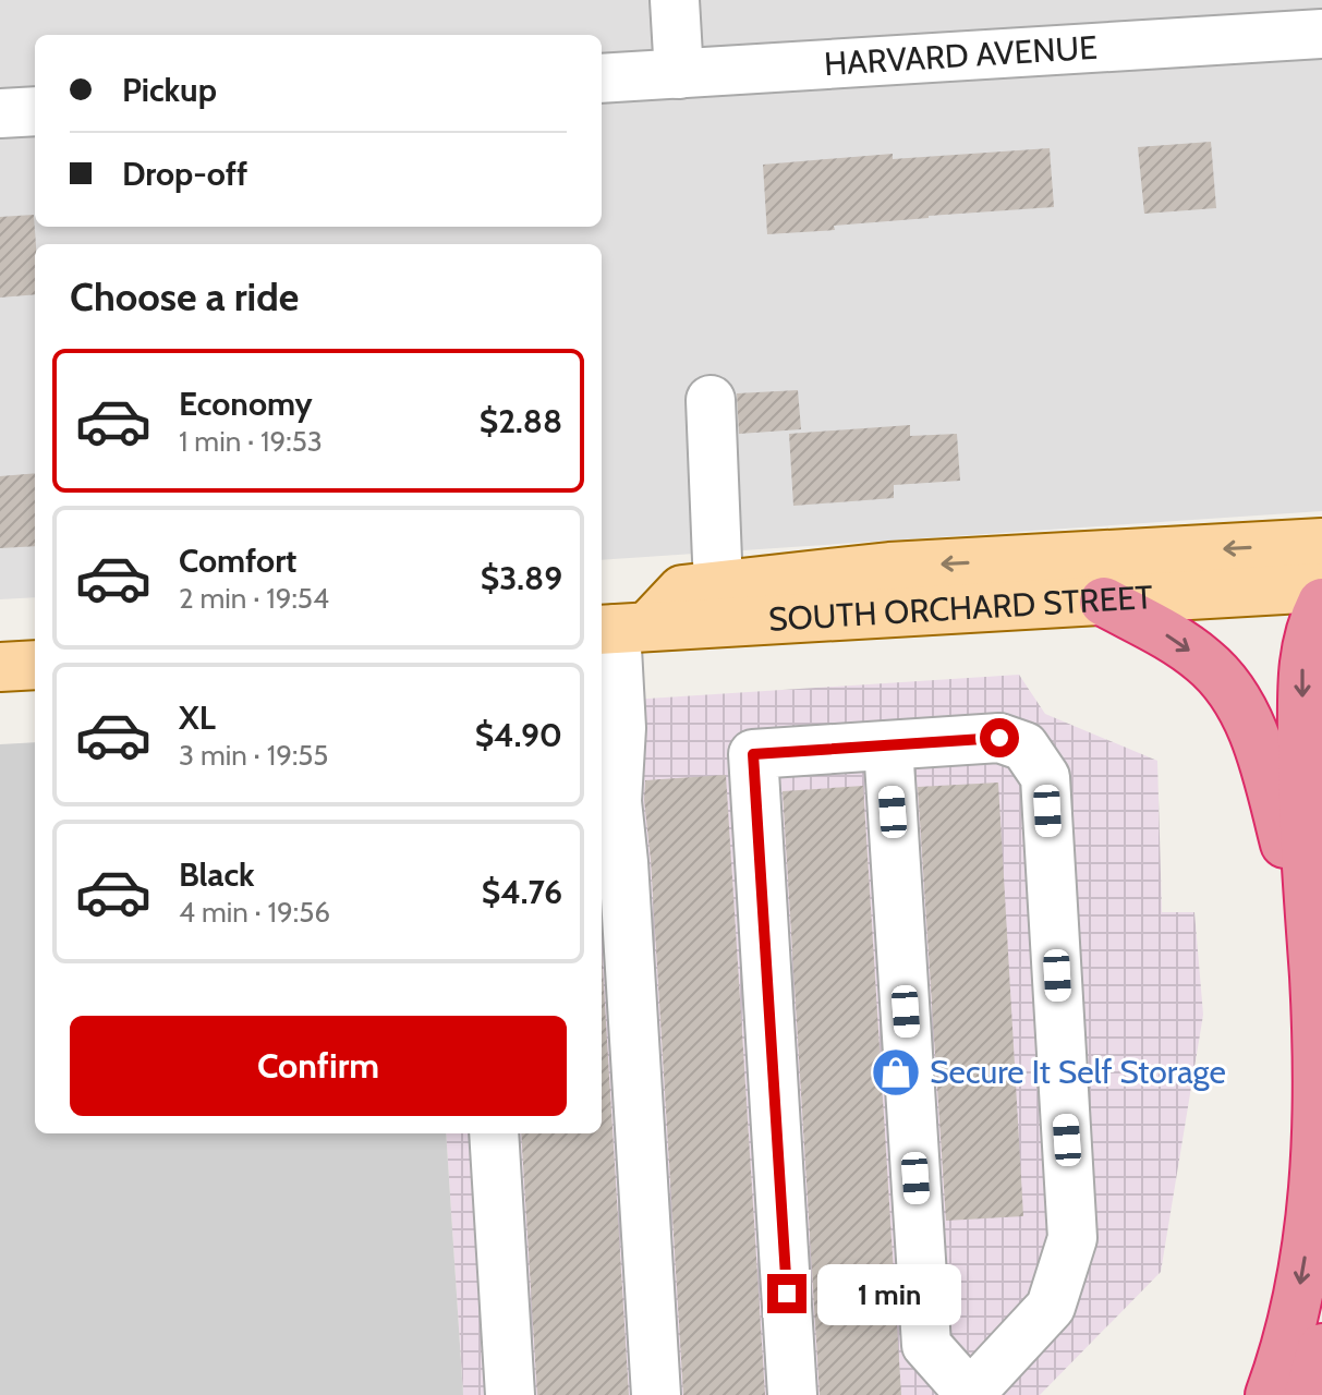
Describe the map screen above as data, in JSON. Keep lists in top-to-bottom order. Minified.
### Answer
{"streets":{"main road":["SOUTH ORCHARD STREET"],"street":["HARVARD AVENUE"]},"places":{"shop":["Secure It Self Storage"]},"page":{"banner":["Pickup","Drop-off"],"heading":"Choose a ride","list":[{"name":"Economy","note":"1 min · 19:53","value":"$2.88"},{"name":"Comfort","note":"2 min · 19:54","value":"$3.89"},{"name":"XL","note":"3 min · 19:55","value":"$4.90"},{"name":"Black","note":"4 min · 19:56","value":"$4.76"}],"buttons":"Confirm","bubble":"1 min"}}
